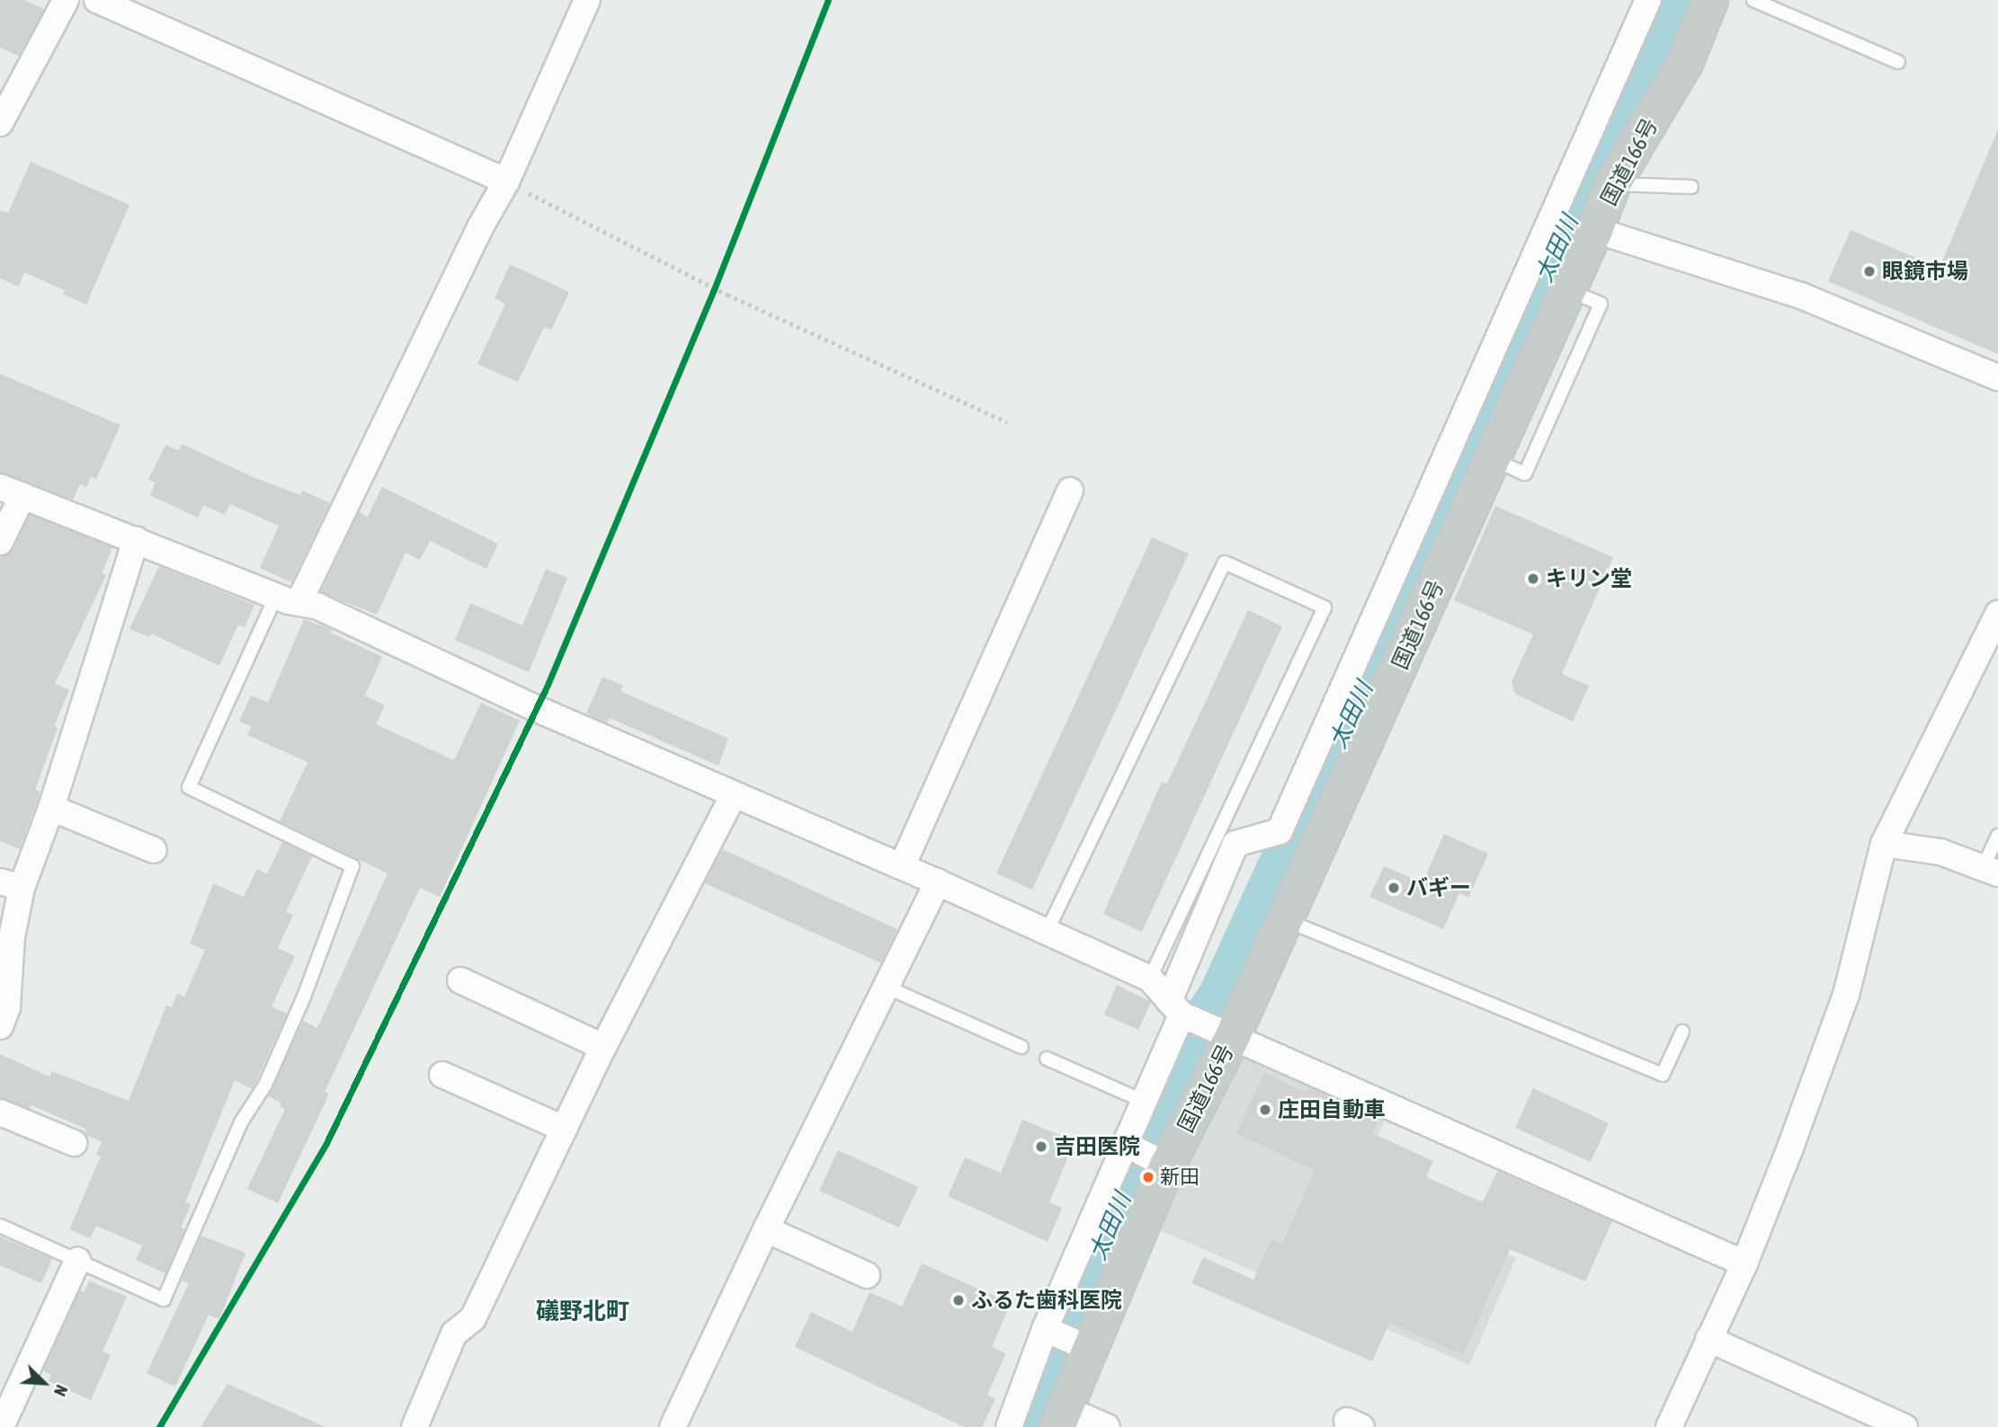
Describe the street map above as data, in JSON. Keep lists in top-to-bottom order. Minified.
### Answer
{"streets":{"highway":["国道166号"]},"districts":["礒野北町"],"water":["太田川"],"places":["眼鏡市場","キリン堂","バギー","庄田自動車","吉田医院","新田","ふるた歯科医院"],"north":"bottom right"}
